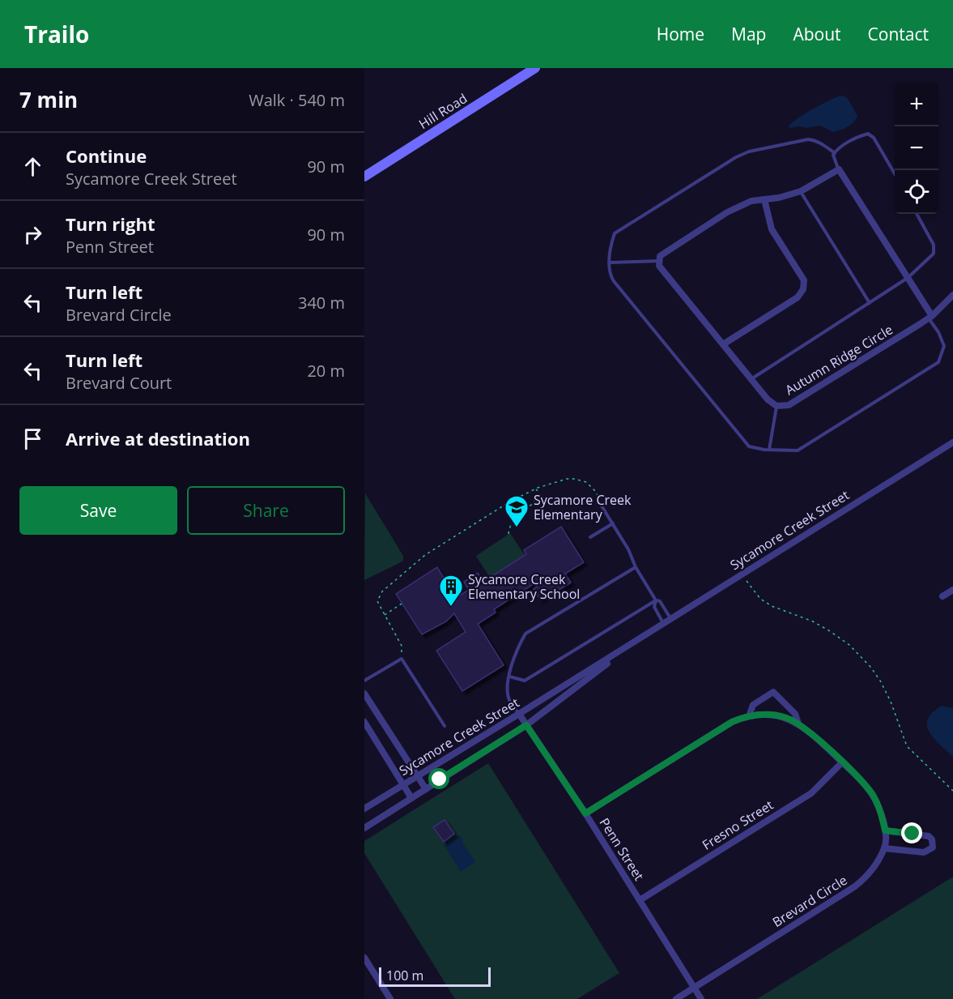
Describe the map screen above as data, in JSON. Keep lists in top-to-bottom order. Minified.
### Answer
{"streets":{"main road":["Hill Road"],"street":["Autumn Ridge Circle","Sycamore Creek Street","Fresno Street","Penn Street","Brevard Circle"]},"crossings":[["Sycamore Creek Street","Penn Street"],["Fresno Street","Penn Street"],["Fresno Street","Brevard Circle"],["Penn Street","Brevard Circle"]],"places":{"school or university":["Sycamore Creek Elementary"],"building":["Sycamore Creek Elementary School"]},"scale_bar":"100 m","page":{"header":"Trailo","nav":["Home","Map","About","Contact"],"heading":["7 min","Walk · 540 m"],"map_buttons":["+","−"],"list":[["Continue","Sycamore Creek Street","90 m"],["Turn right","Penn Street","90 m"],["Turn left","Brevard Circle","340 m"],["Turn left","Brevard Court","20 m"],"Arrive at destination"],"buttons":["Save","Share"],"scale":"100 m"}}
